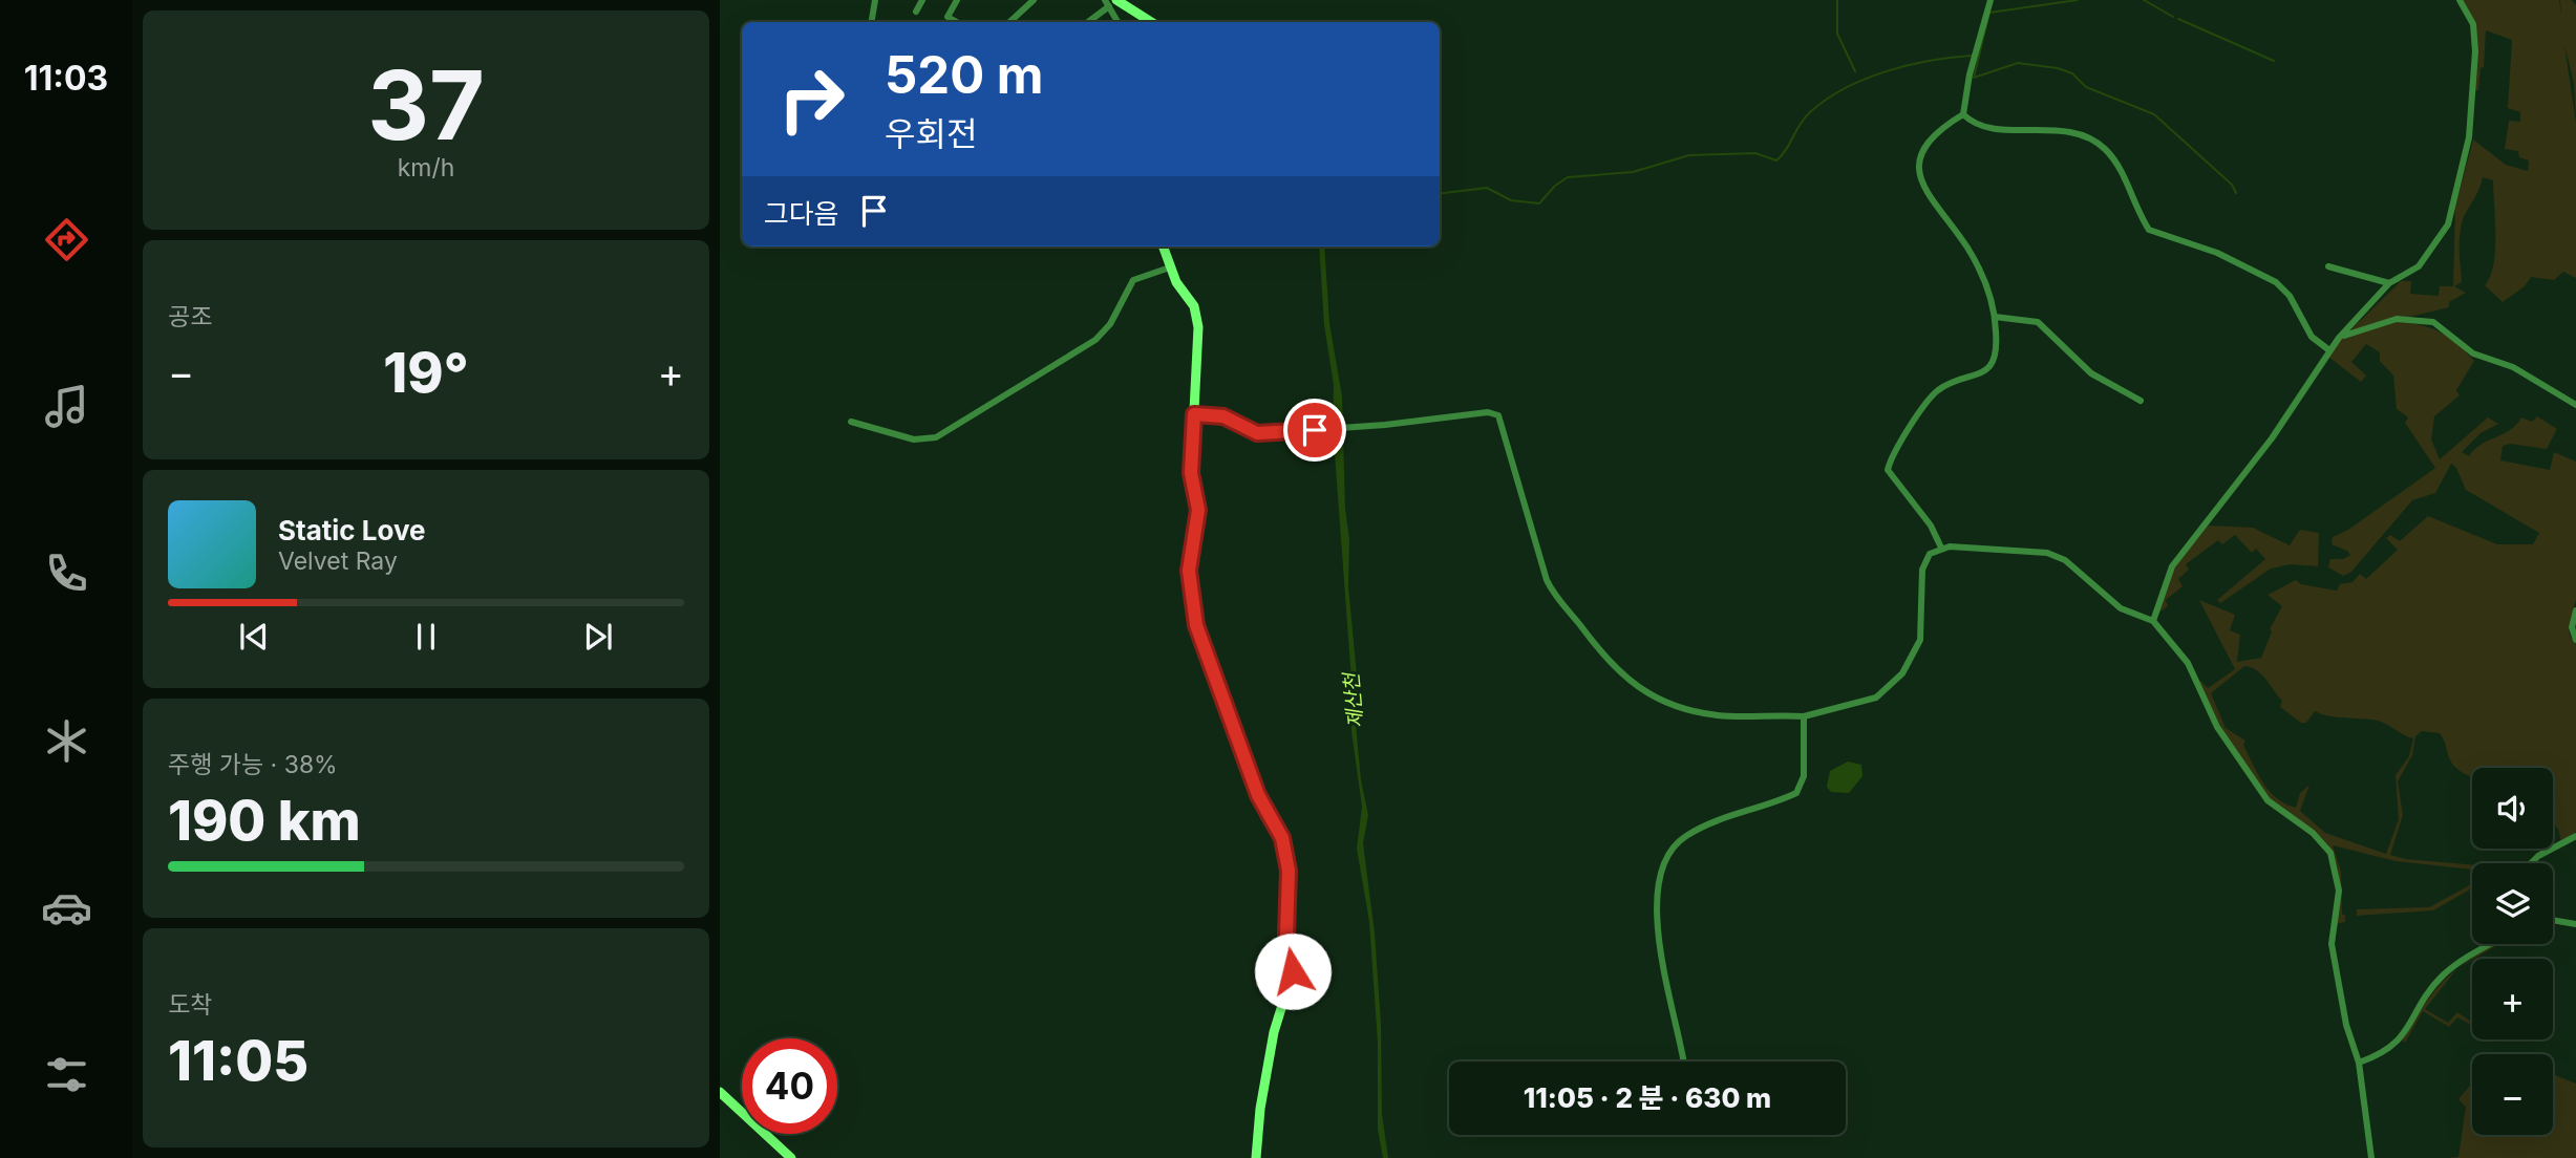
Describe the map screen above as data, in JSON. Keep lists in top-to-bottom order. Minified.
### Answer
{"water":["제산천"],"page":{"tabs":"11:03","tile":[["37","km/h"],"공조",["주행 가능 · 38%","190 km"],["도착","11:05"]],"turn":["520 m","우회전"],"then":"그다음","heat":["−","19°","+"],"song":["Static Love","Velvet Ray"],"map_buttons":["+","−"],"limit":"40","trip":"11:05 · 2 분 · 630 m"}}
